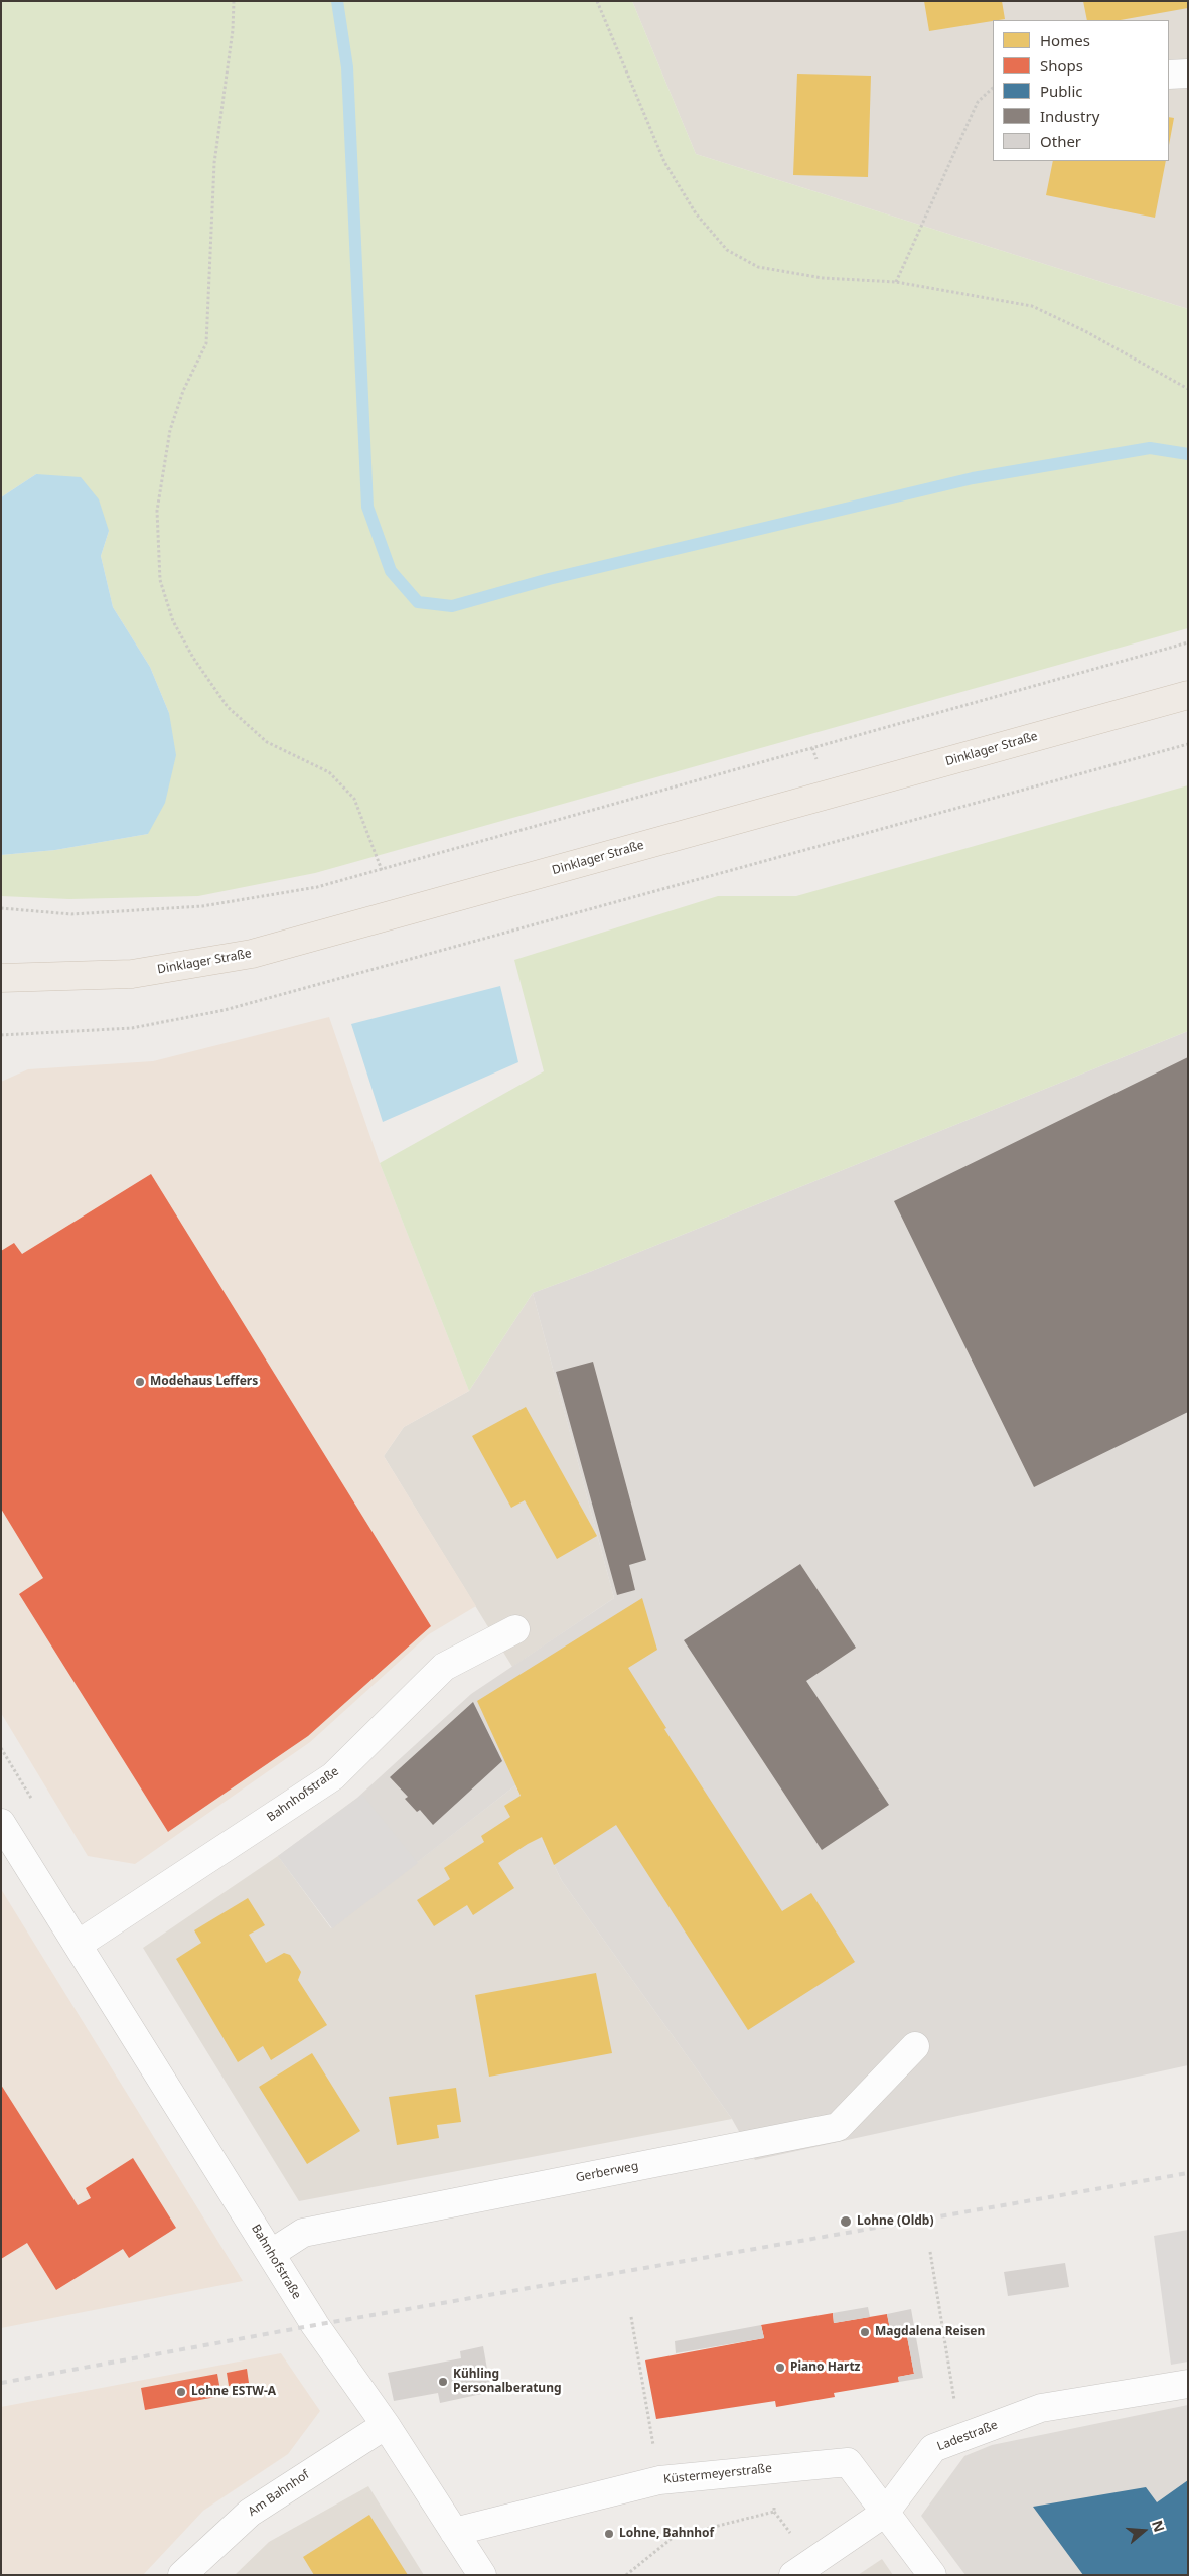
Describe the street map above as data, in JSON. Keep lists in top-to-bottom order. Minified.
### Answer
{"streets":{"main road":["Dinklager Straße"],"street":["Bahnhofstraße","Gerberweg","Ladestraße","Küstermeyerstraße","Am Bahnhof"]},"crossings":[["Bahnhofstraße","Gerberweg"],["Bahnhofstraße","Küstermeyerstraße"],["Bahnhofstraße","Am Bahnhof"],["Ladestraße","Küstermeyerstraße"]],"places":["Modehaus Leffers","Lohne (Oldb)","Magdalena Reisen","Piano Hartz","Kühling Personalberatung","Lohne ESTW-A","Lohne, Bahnhof"],"legend":["Homes","Shops","Public","Industry","Other"],"north":"right"}
